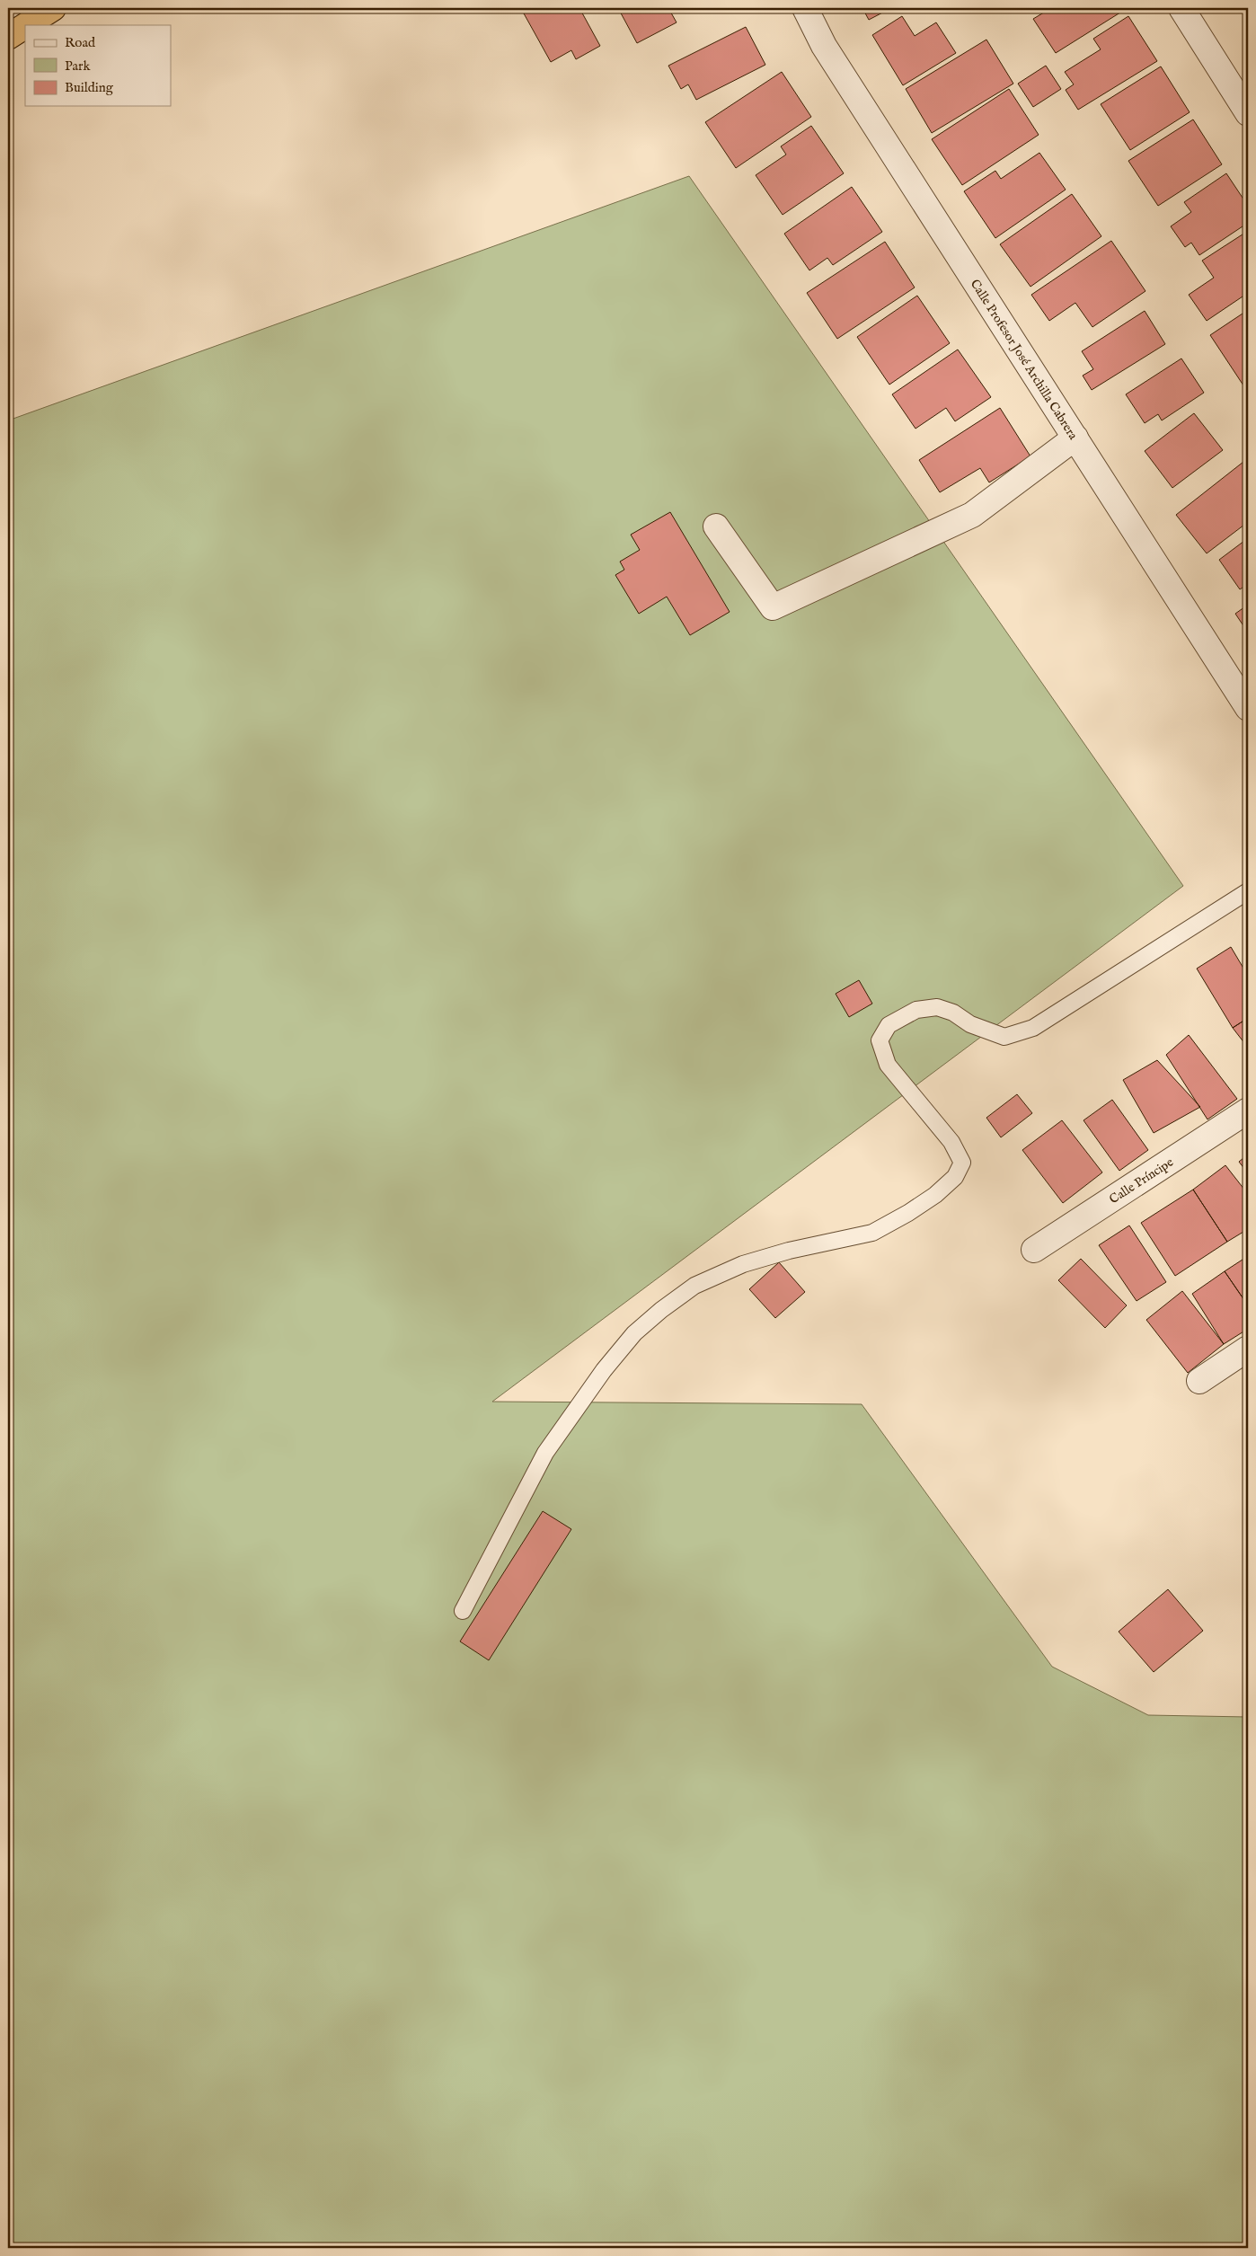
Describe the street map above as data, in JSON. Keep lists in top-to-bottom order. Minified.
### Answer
{"streets":{"street":["Calle Profesor José Archilla Cabrera","Calle Príncipe"]},"legend":["Road","Park","Building"]}
